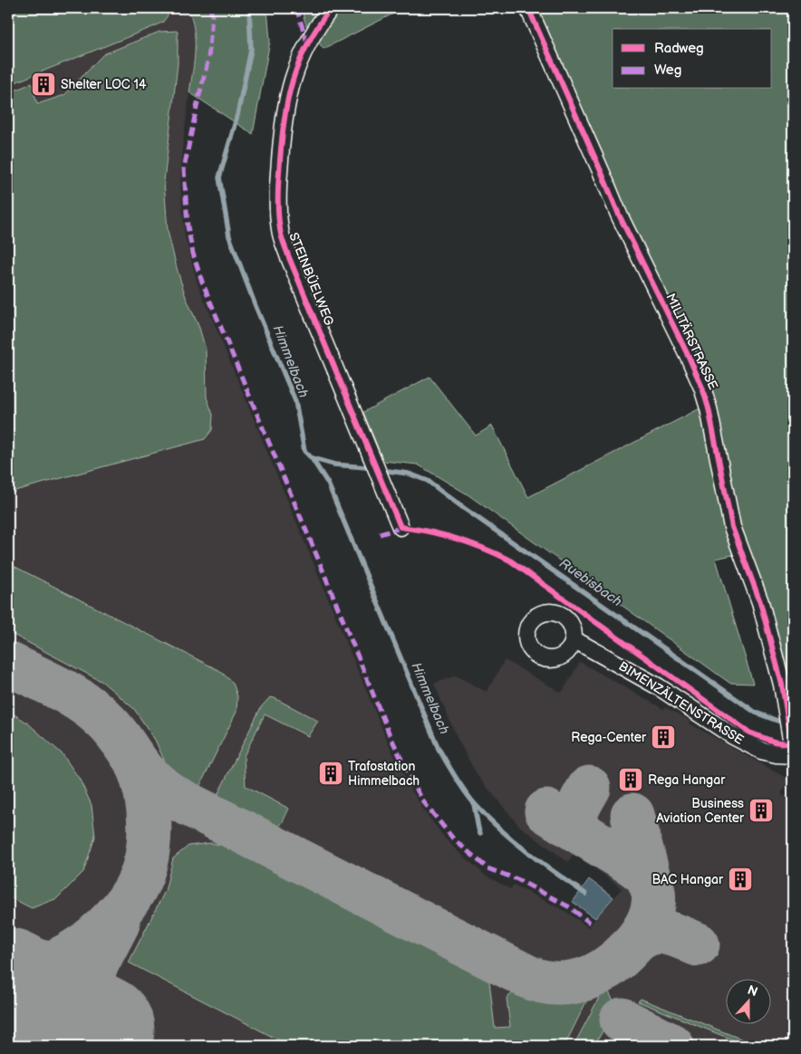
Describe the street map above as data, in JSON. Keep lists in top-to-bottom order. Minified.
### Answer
{"streets":{"street":["STEINBÜELWEG","MILITÄRSTRASSE","BIMENZÄLTENSTRASSE"]},"crossings":[["MILITÄRSTRASSE","BIMENZÄLTENSTRASSE"]],"water":["Himmelbach","Ruebisbach"],"places":{"building":["Shelter LOC 14","Rega-Center","Trafostation Himmelbach","Rega Hangar","Business Aviation Center","BAC Hangar"]},"legend":["Radweg","Weg"],"north":"top"}
